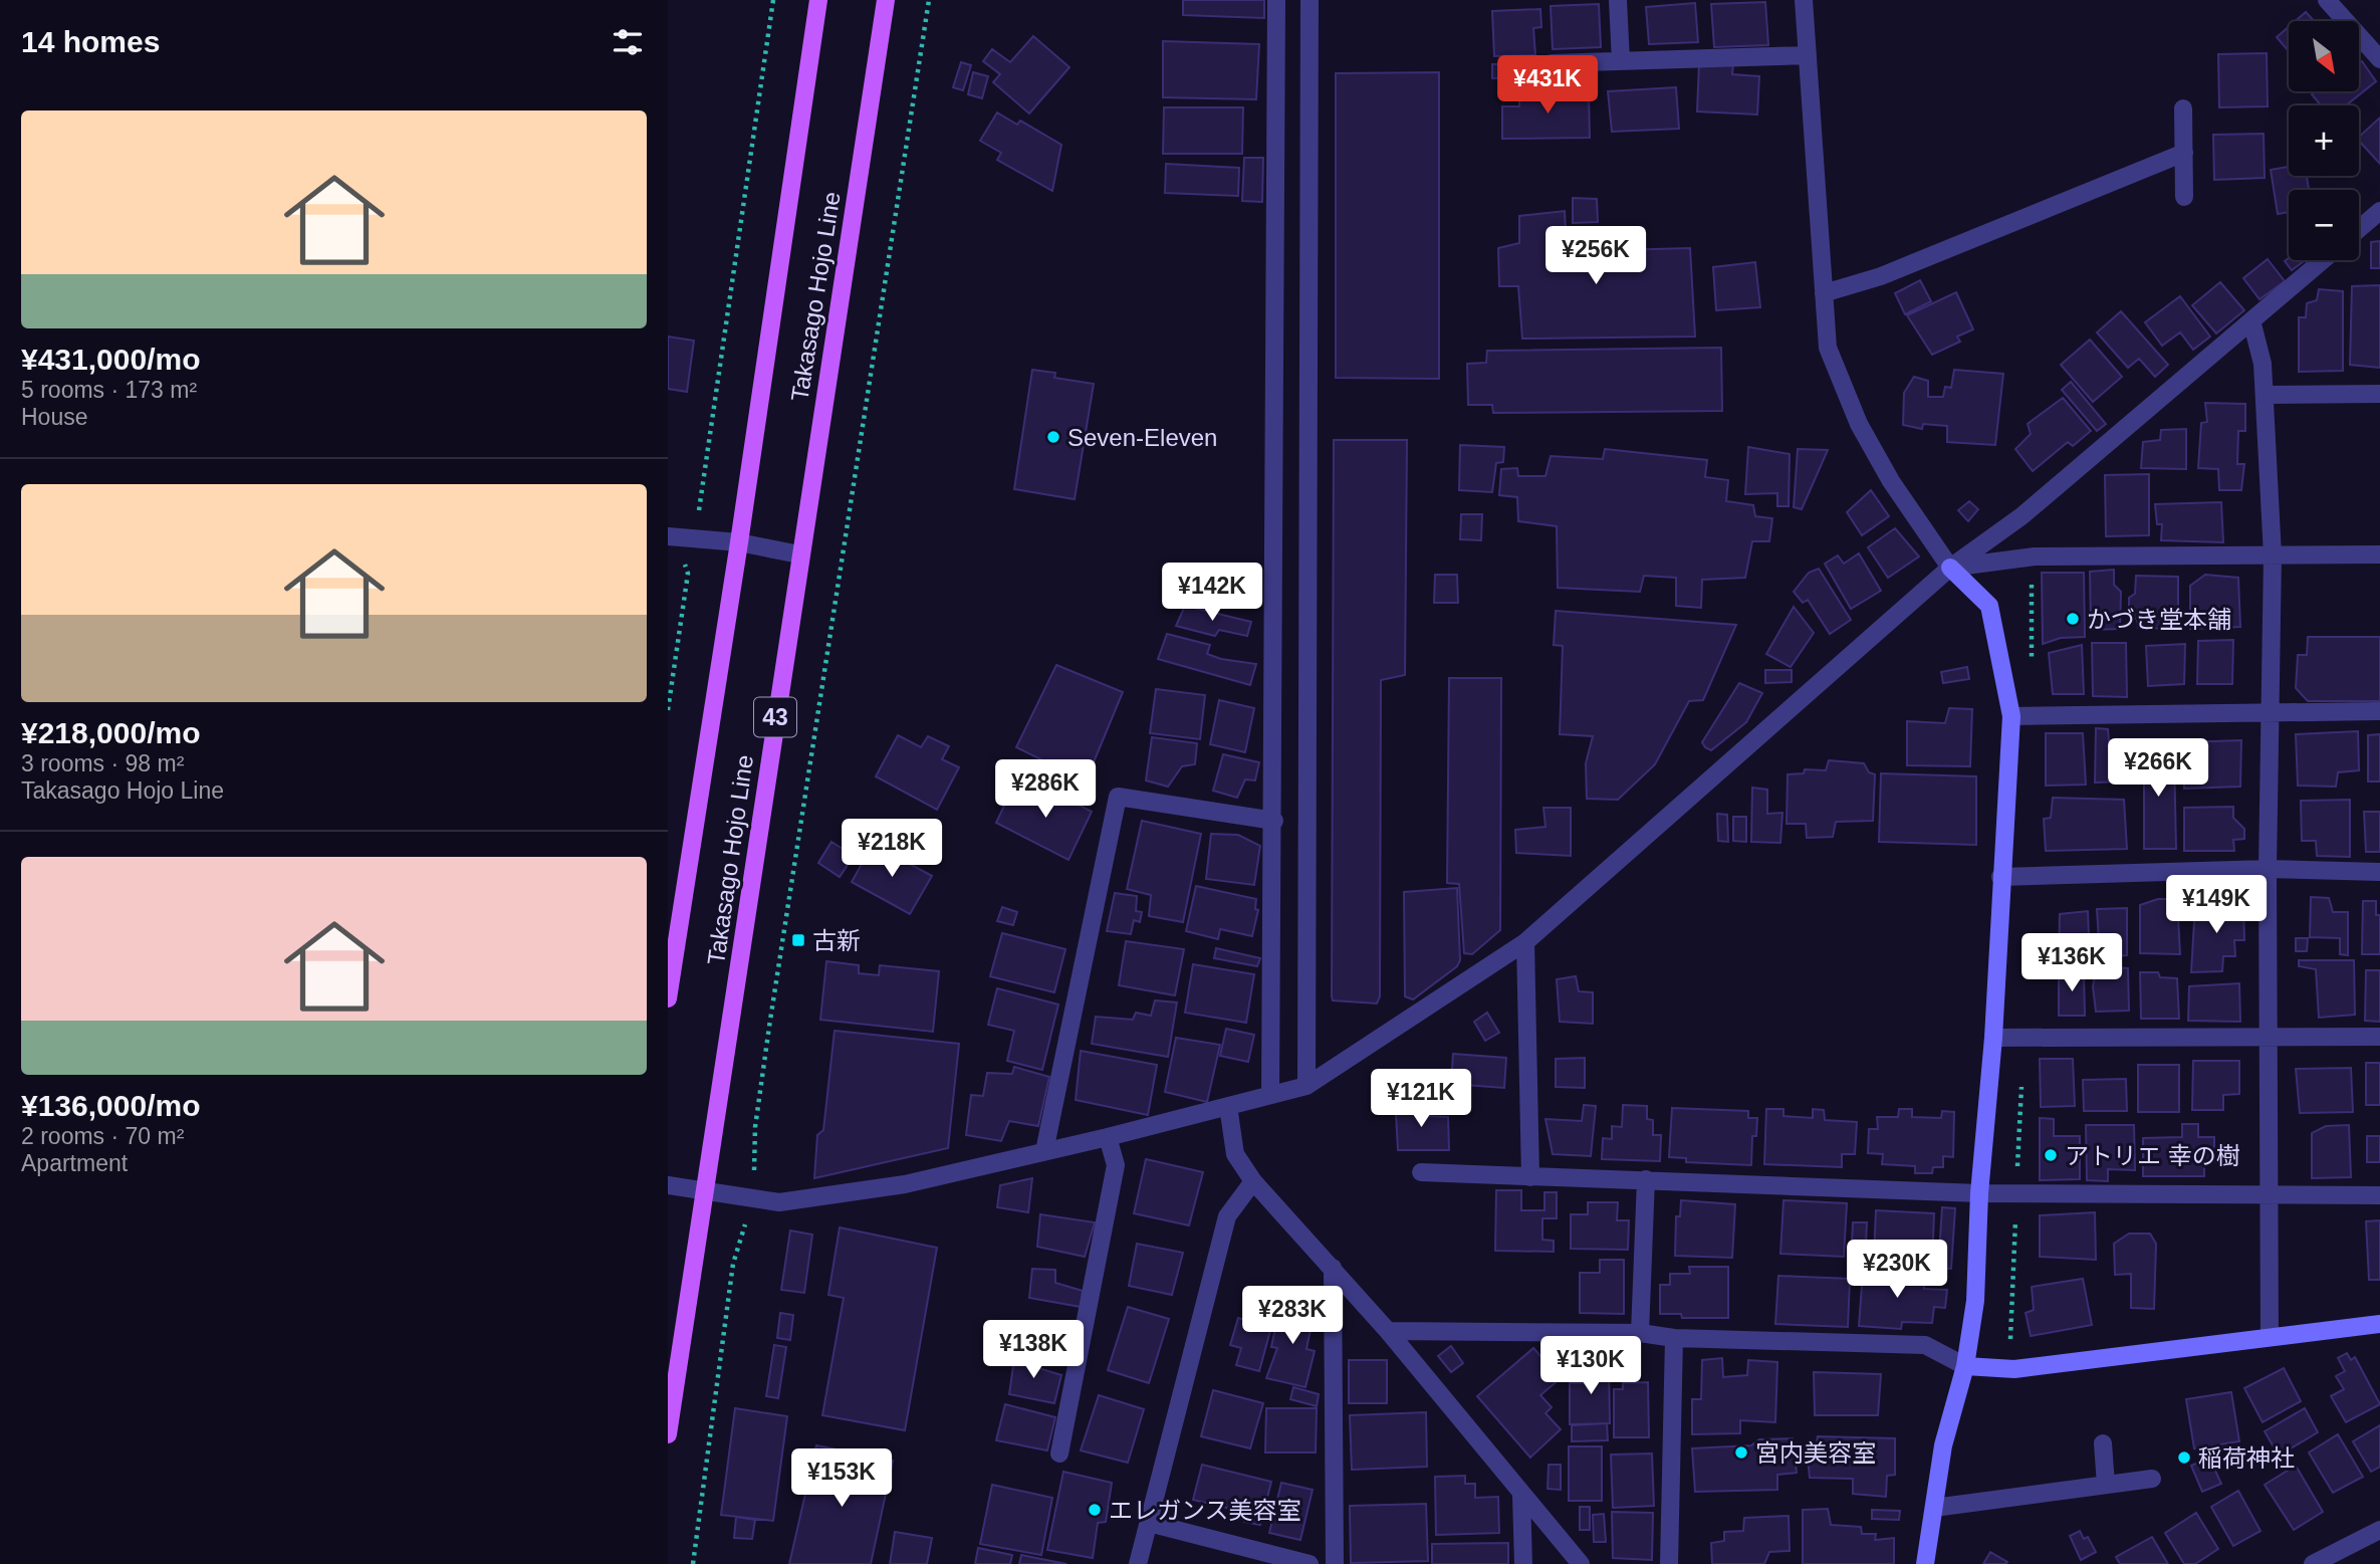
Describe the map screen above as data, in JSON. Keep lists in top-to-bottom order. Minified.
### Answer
{"streets":{"main road":["Takasago Hojo Line","43"]},"places":{"other":["Seven-Eleven","かづき堂本舗","アトリエ 幸の樹","宮内美容室","稲荷神社","エレガンス美容室"],"transit":["古新"]},"north":"bottom right","page":{"heading":"14 homes","map_buttons":["+","−"],"price":["¥431K","¥256K","¥142K","¥266K","¥286K","¥218K","¥149K","¥136K","¥121K","¥230K","¥283K","¥138K","¥130K","¥153K"],"list":[{"name":"¥431,000/mo","note":"5 rooms · 173 m² · House"},{"name":"¥218,000/mo","note":"3 rooms · 98 m² · Takasago Hojo Line"},{"name":"¥136,000/mo","note":"2 rooms · 70 m² · Apartment"}]}}
